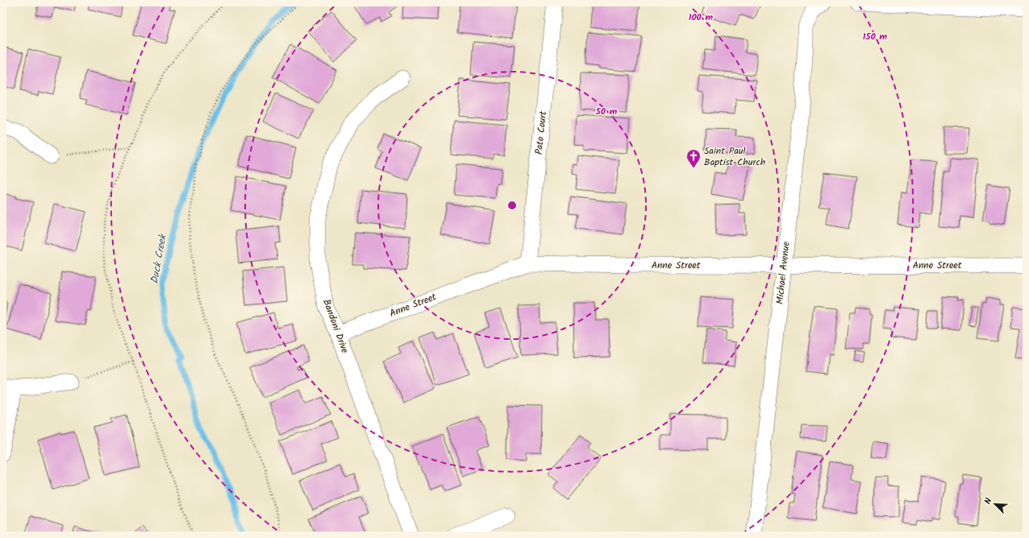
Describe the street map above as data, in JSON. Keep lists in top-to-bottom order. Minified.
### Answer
{"streets":{"street":["Pato Court","Anne Street","Michael Avenue","Bandoni Drive"]},"crossings":[["Pato Court","Anne Street"],["Anne Street","Michael Avenue"],["Anne Street","Bandoni Drive"]],"water":["Duck Creek"],"places":{"church":["Saint Paul Baptist Church"]},"north":"top left","rings":["100 m","150 m","50 m"]}
